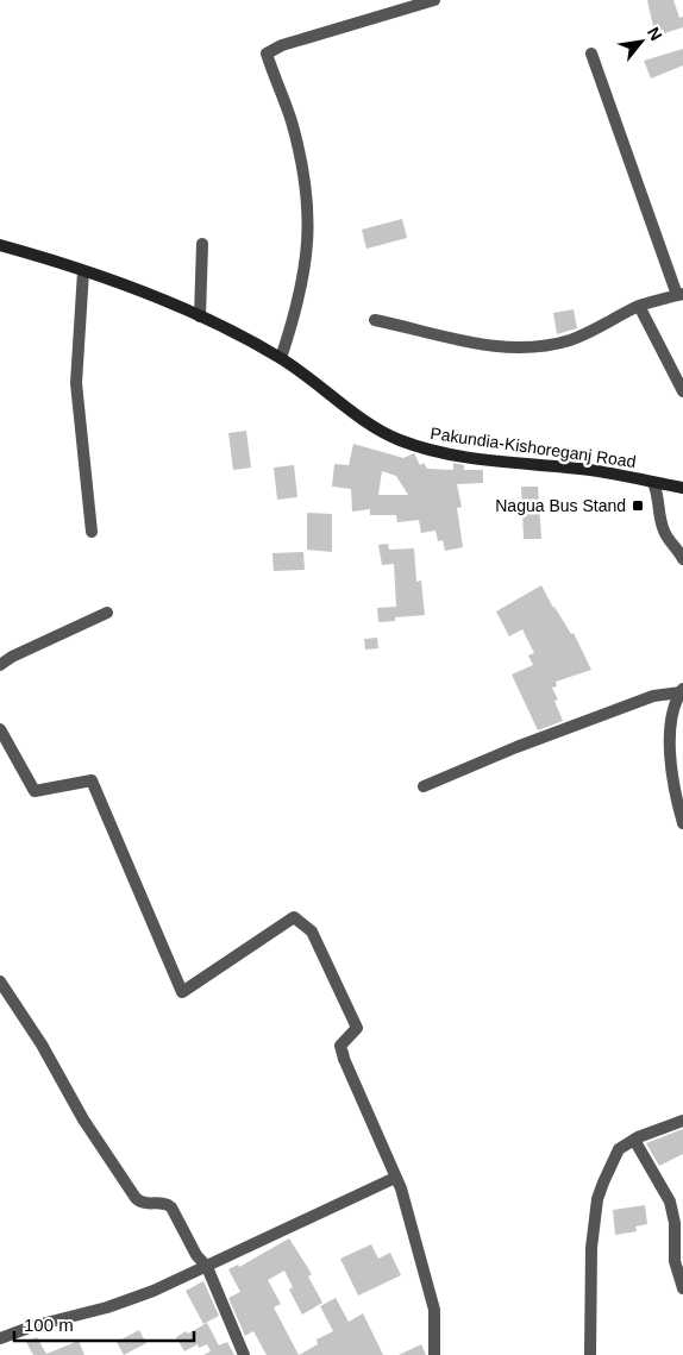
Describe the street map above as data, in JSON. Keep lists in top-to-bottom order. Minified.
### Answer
{"streets":{"main road":["Pakundia-Kishoreganj Road"]},"places":{"transit":["Nagua Bus Stand"]},"scale_bar":"100 m","north":"top right"}
